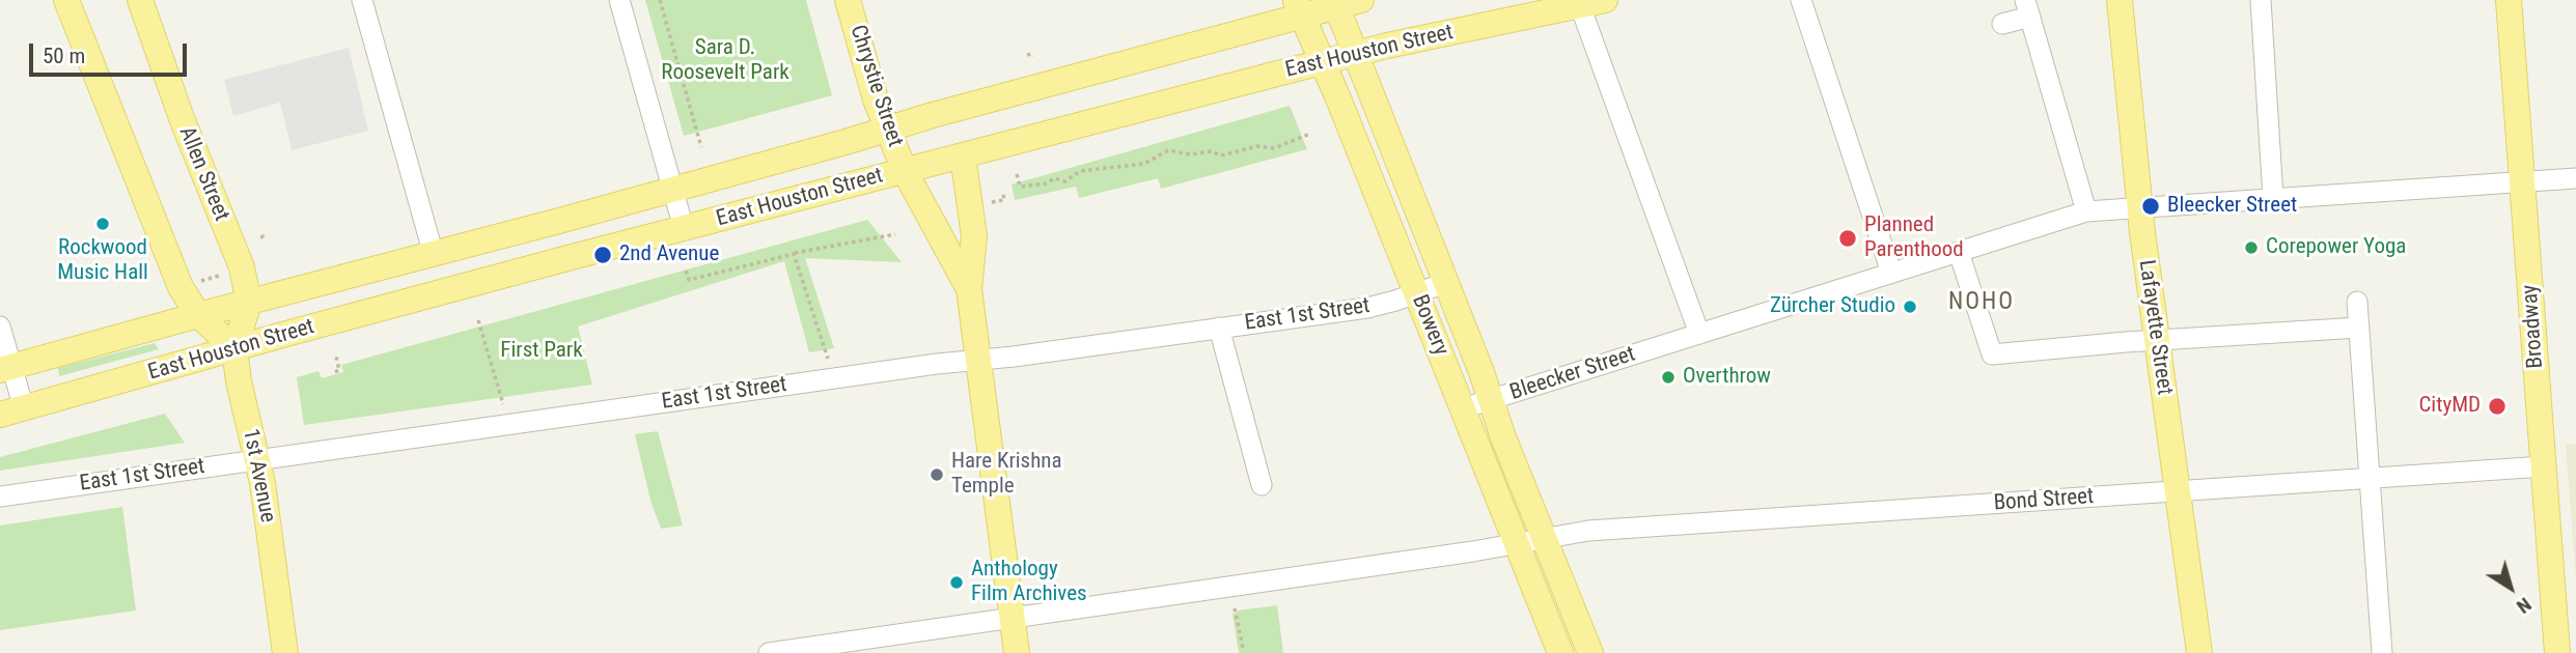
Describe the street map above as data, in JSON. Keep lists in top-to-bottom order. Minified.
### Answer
{"streets":{"main road":["East Houston Street","Chrystie Street","Allen Street","Bowery","Broadway","Lafayette Street","1st Avenue"],"street":["East 1st Street","Bleecker Street","Bond Street"]},"crossings":[["East Houston Street","Chrystie Street"],["East Houston Street","Allen Street"],["East Houston Street","Bowery"],["East Houston Street","1st Avenue"],["Allen Street","1st Avenue"],["East 1st Street","Bowery"],["East 1st Street","1st Avenue"],["Bowery","Bleecker Street"],["Bowery","Bond Street"],["Broadway","Bleecker Street"],["Broadway","Bond Street"],["Lafayette Street","Bleecker Street"],["Lafayette Street","Bond Street"]],"districts":["NOHO"],"parks":["Sara D. Roosevelt Park","First Park"],"places":["Bleecker Street","Rockwood Music Hall","Planned Parenthood","Corepower Yoga","2nd Avenue","Zürcher Studio","Overthrow","CityMD","Hare Krishna Temple","Anthology Film Archives"],"scale_bar":"50 m","north":"bottom right"}
